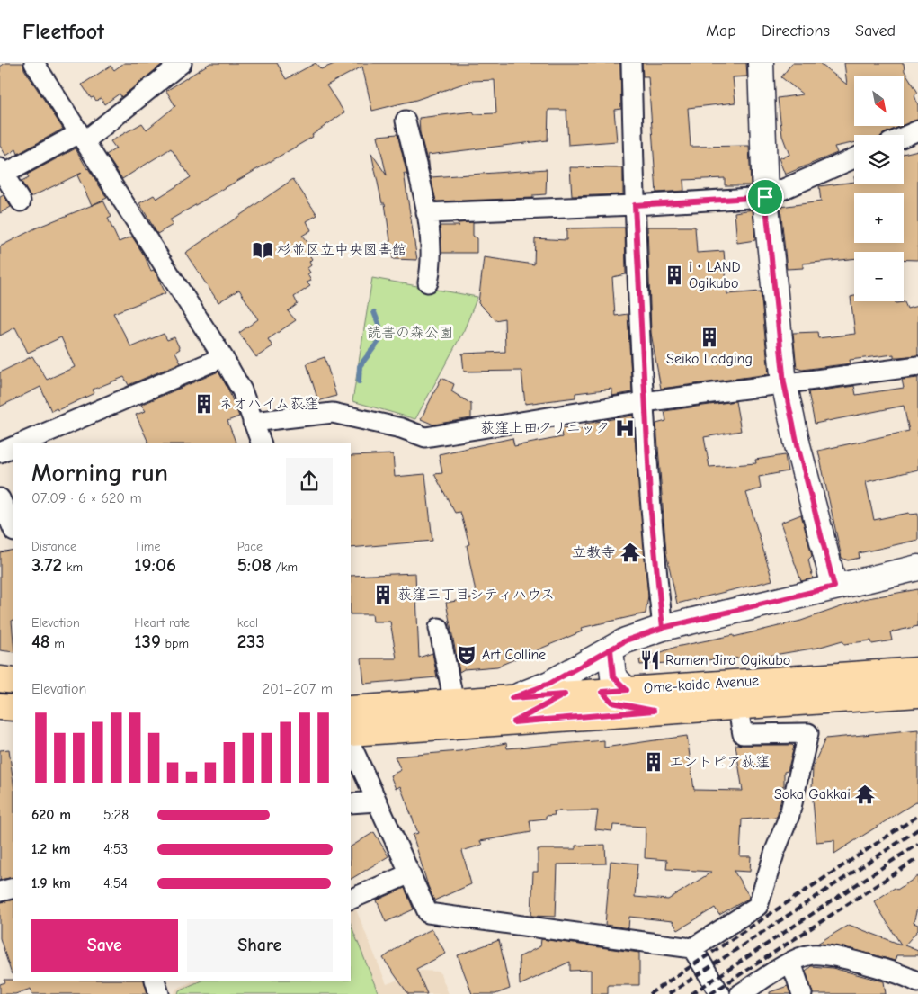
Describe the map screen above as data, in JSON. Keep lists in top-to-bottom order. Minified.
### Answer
{"streets":{"main road":["Ome-kaido Avenue"]},"parks":["読書の森公園"],"places":{"library":["杉並区立中央図書館"],"building":["i・LAND Ogikubo","Seikō Lodging","ネオハイム荻窪","荻窪三丁目シティハウス","エントピア荻窪"],"hospital":["荻窪上田クリニック"],"temple":["立教寺","Soka Gakkai"],"theatre":["Art Colline"],"restaurant":["Ramen Jiro Ogikubo"]},"north":"bottom right","page":{"header":"Fleetfoot","nav":["Map","Directions","Saved"],"map_buttons":["+","−"],"heading":["Morning run","07:09 · 6 × 620 m"],"stats":[["Distance","3.72 km"],["Time","19:06"],["Pace","5:08 /km"],["Elevation","48 m"],["Heart rate","139 bpm"],["kcal","233"]],"chart":["Elevation","201–207 m"],"list":[{"name":"620 m","note":"5:28"},{"name":"1.2 km","note":"4:53"},{"name":"1.9 km","note":"4:54"}],"buttons":["Save","Share"]}}
